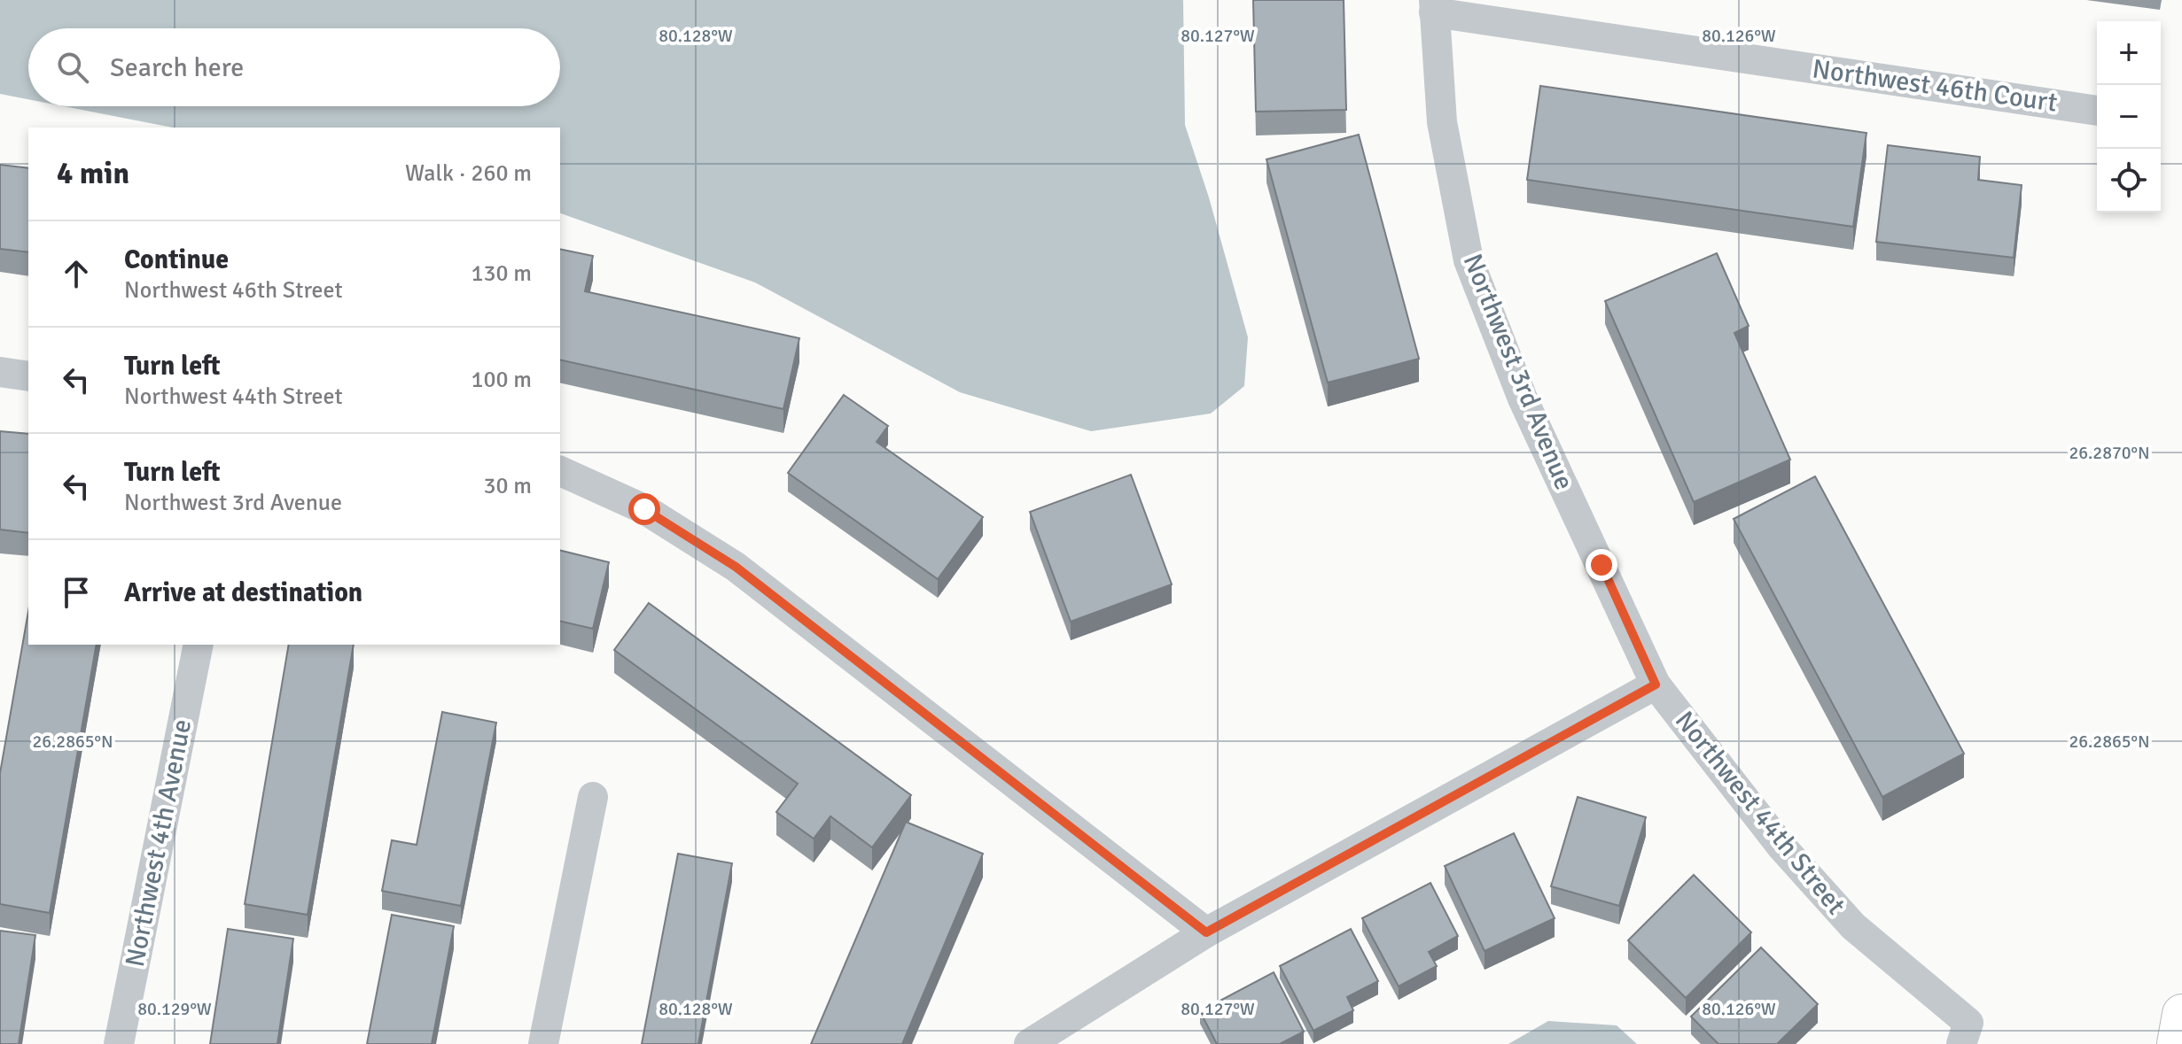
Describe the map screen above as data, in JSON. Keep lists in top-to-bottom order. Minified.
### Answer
{"streets":{"street":["Northwest 46th Court","Northwest 3rd Avenue","Northwest 44th Street","Northwest 4th Avenue"]},"crossings":[["Northwest 46th Court","Northwest 3rd Avenue"],["Northwest 3rd Avenue","Northwest 44th Street"]],"page":{"map_buttons":["+","−"],"search":"Search here","heading":["4 min","Walk · 260 m"],"list":[["Continue","Northwest 46th Street","130 m"],["Turn left","Northwest 44th Street","100 m"],["Turn left","Northwest 3rd Avenue","30 m"],"Arrive at destination"]},"coordinates":["80.128°W","80.127°W","80.126°W","26.2870°N","26.2865°N","80.129°W"]}
